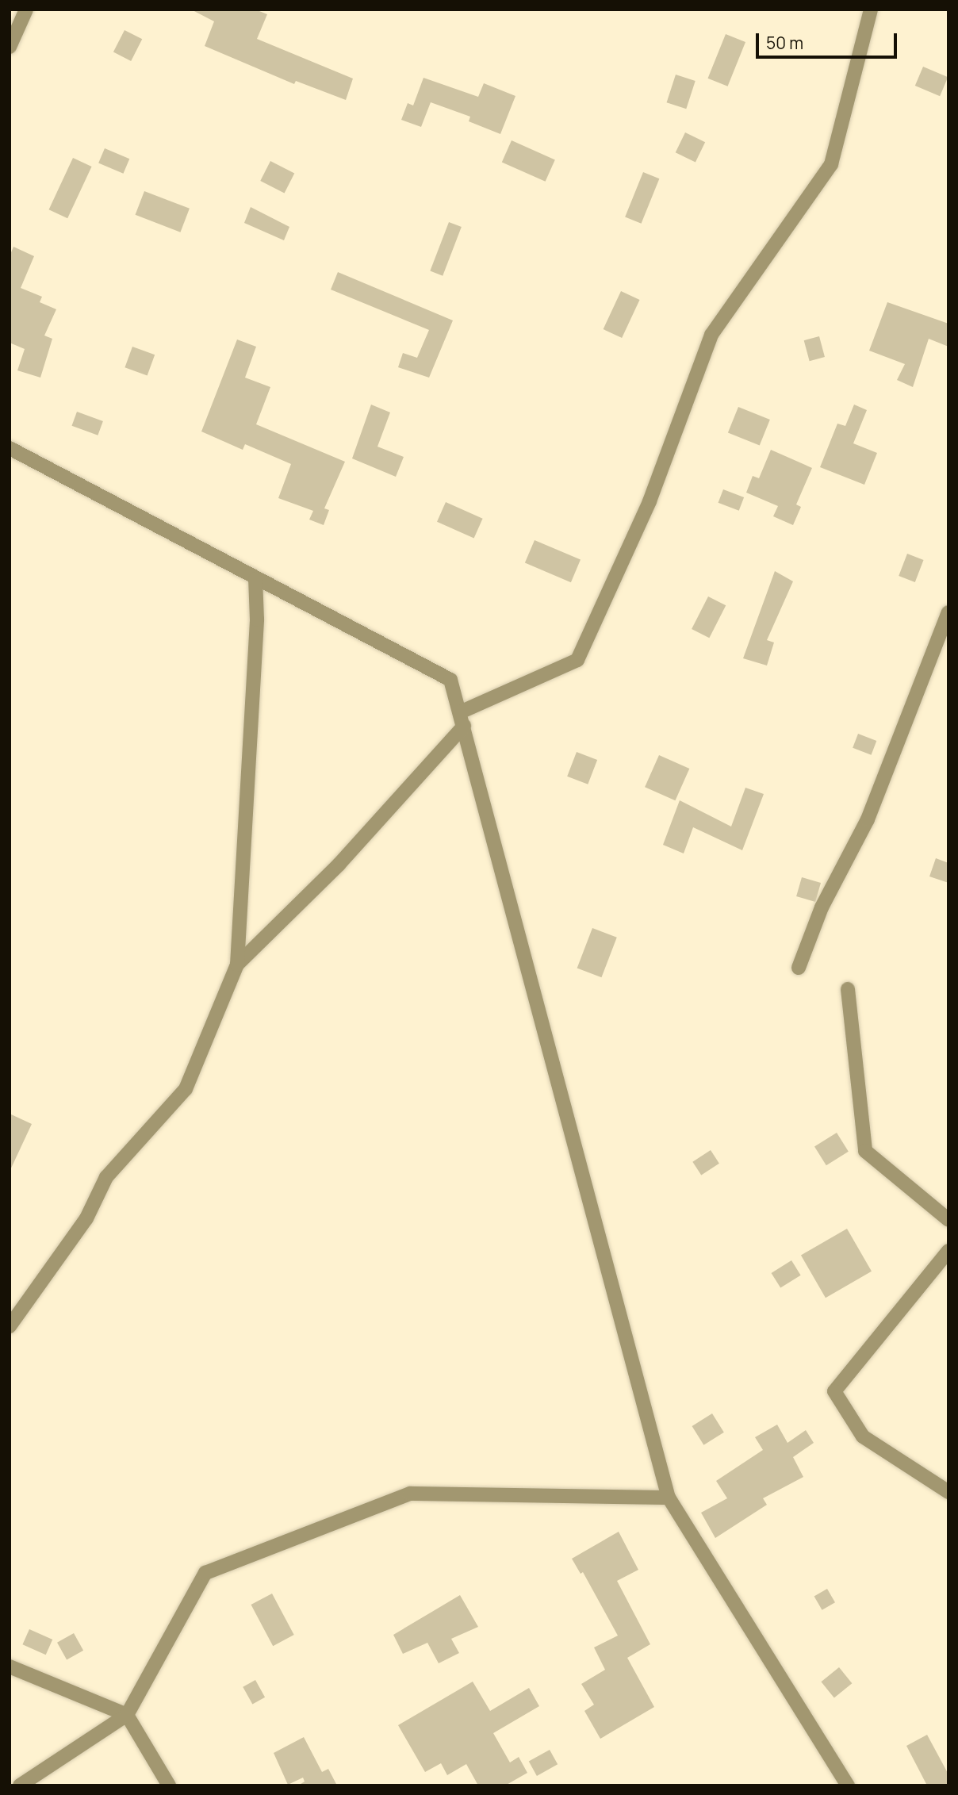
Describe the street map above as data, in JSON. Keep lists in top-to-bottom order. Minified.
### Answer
{"scale_bar":"50 m"}
